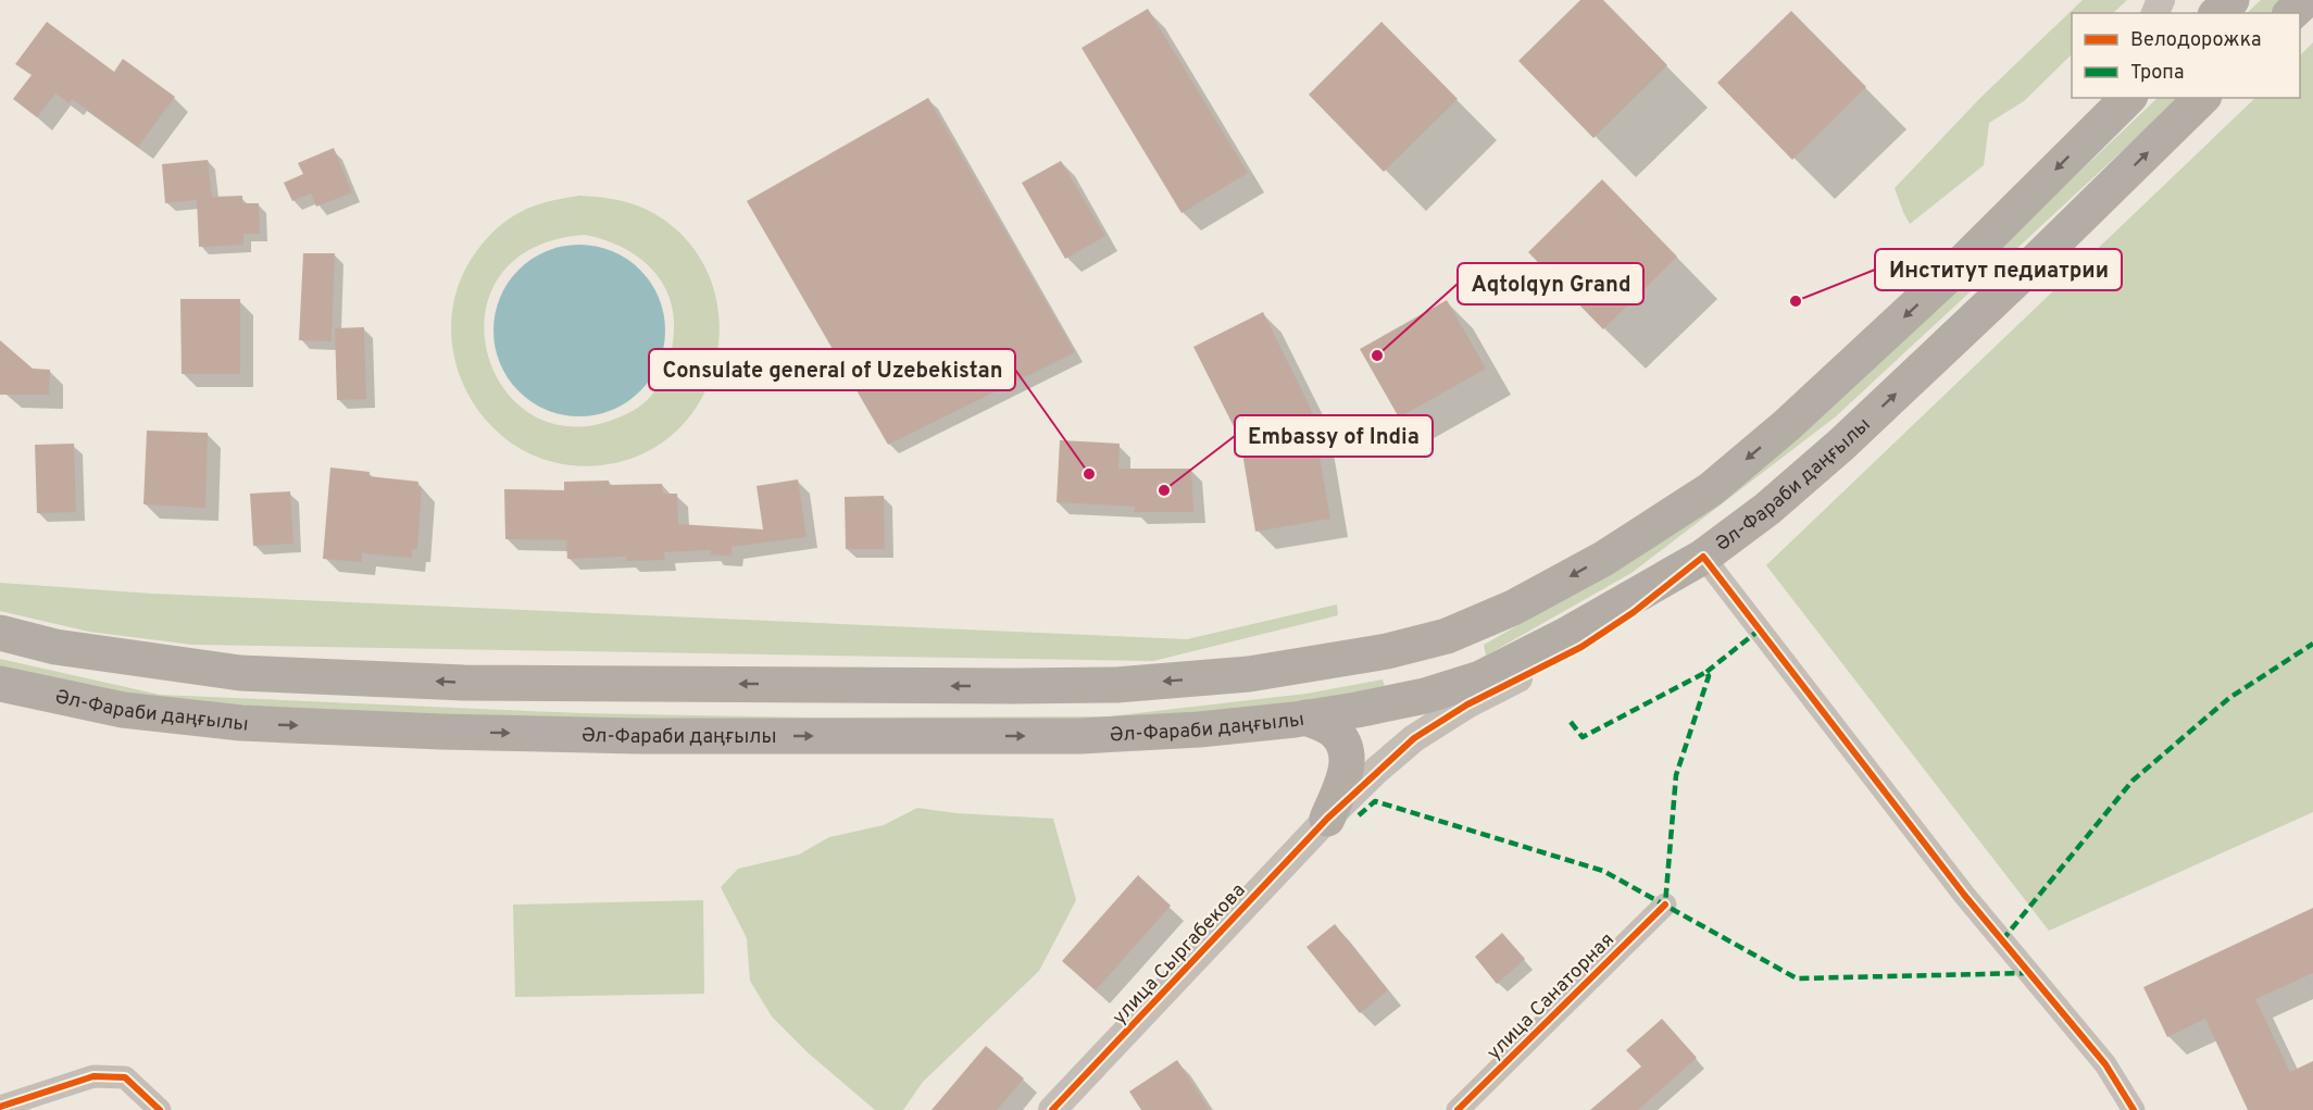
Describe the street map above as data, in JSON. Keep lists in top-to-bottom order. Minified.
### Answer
{"streets":{"main road":["Әл-Фараби даңғылы"],"street":["улица Сыргабекова","улица Санаторная"]},"crossings":[["Әл-Фараби даңғылы","улица Сыргабекова"]],"places":["Институт педиатрии","Aqtolqyn Grand","Consulate general of Uzebekistan","Embassy of India"],"legend":["Велодорожка","Тропа"]}
